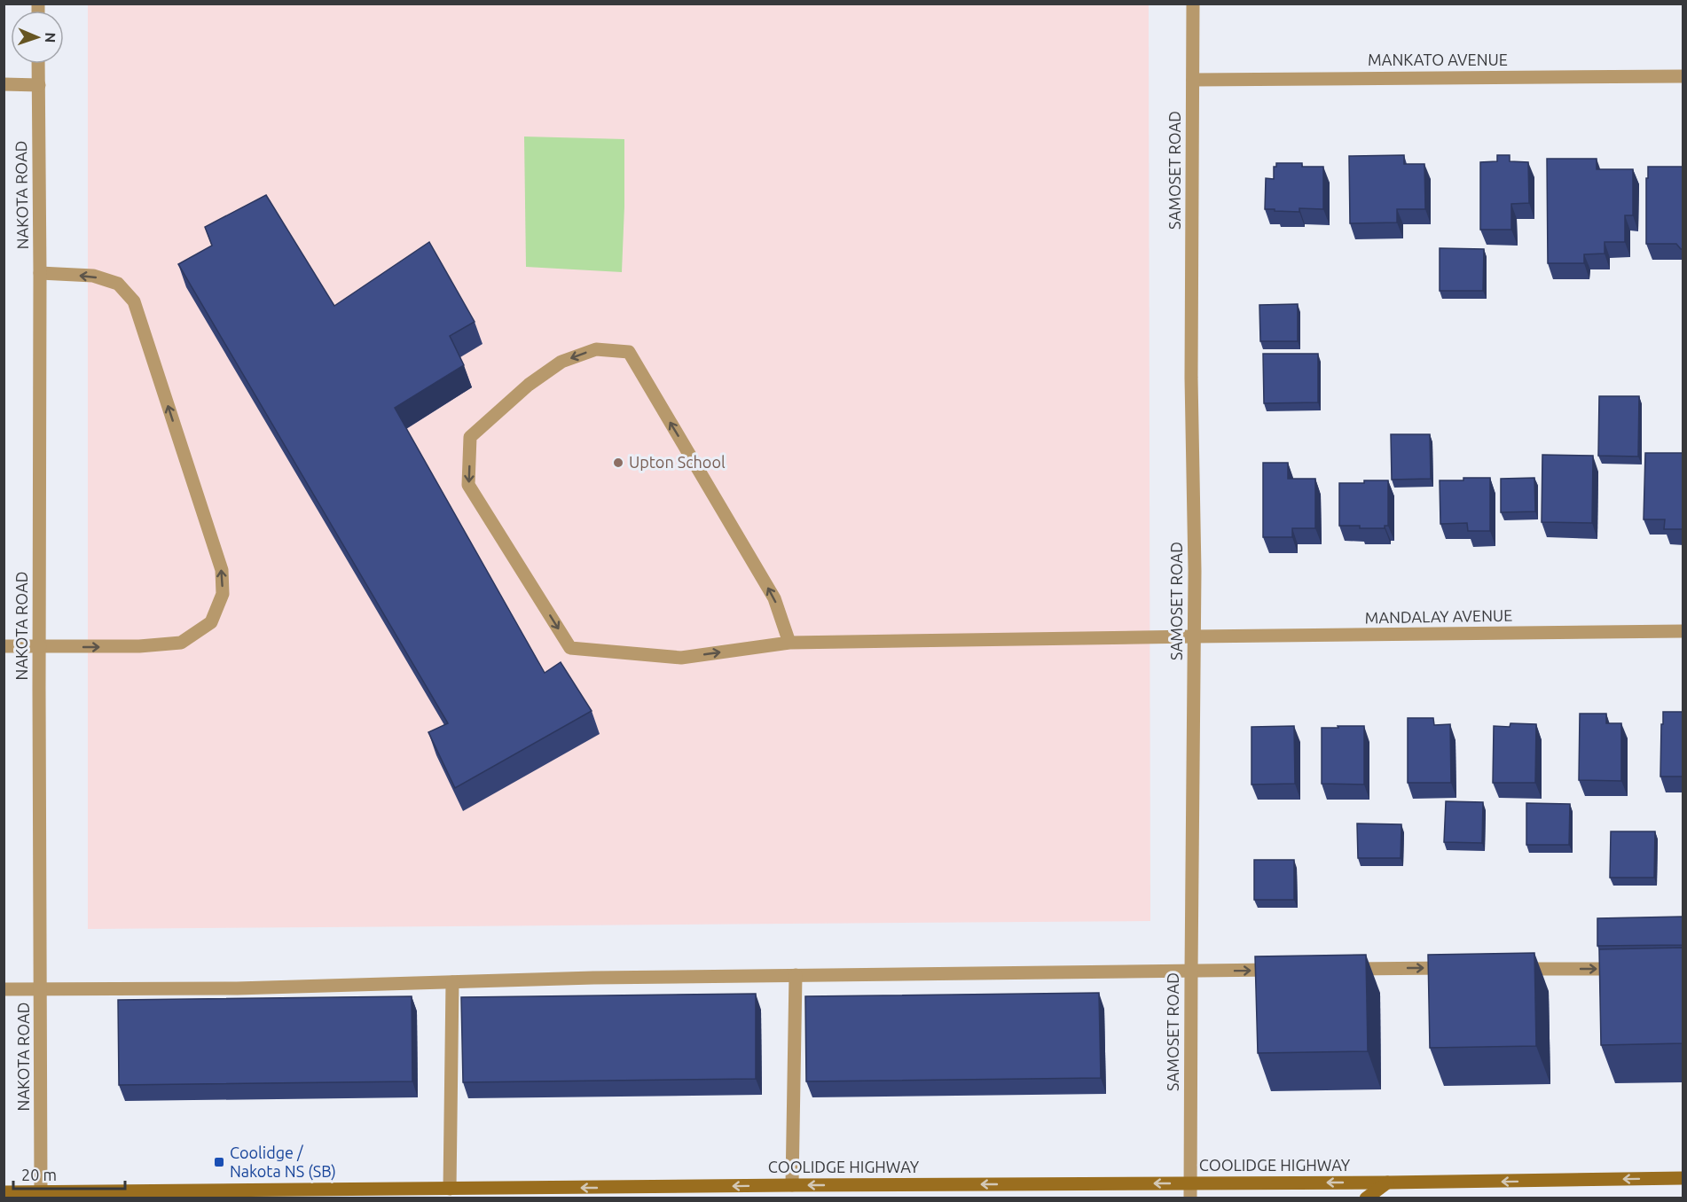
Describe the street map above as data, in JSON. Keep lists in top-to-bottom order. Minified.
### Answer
{"streets":{"main road":["COOLIDGE HIGHWAY"],"street":["MANKATO AVENUE","SAMOSET ROAD","NAKOTA ROAD","MANDALAY AVENUE"]},"crossings":[["MANKATO AVENUE","SAMOSET ROAD"],["SAMOSET ROAD","MANDALAY AVENUE"],["SAMOSET ROAD","COOLIDGE HIGHWAY"],["NAKOTA ROAD","COOLIDGE HIGHWAY"]],"one_way":["COOLIDGE HIGHWAY"],"places":{"other":["Upton School"],"transit":["Coolidge / Nakota NS (SB)"]},"scale_bar":"20 m","north":"right"}
